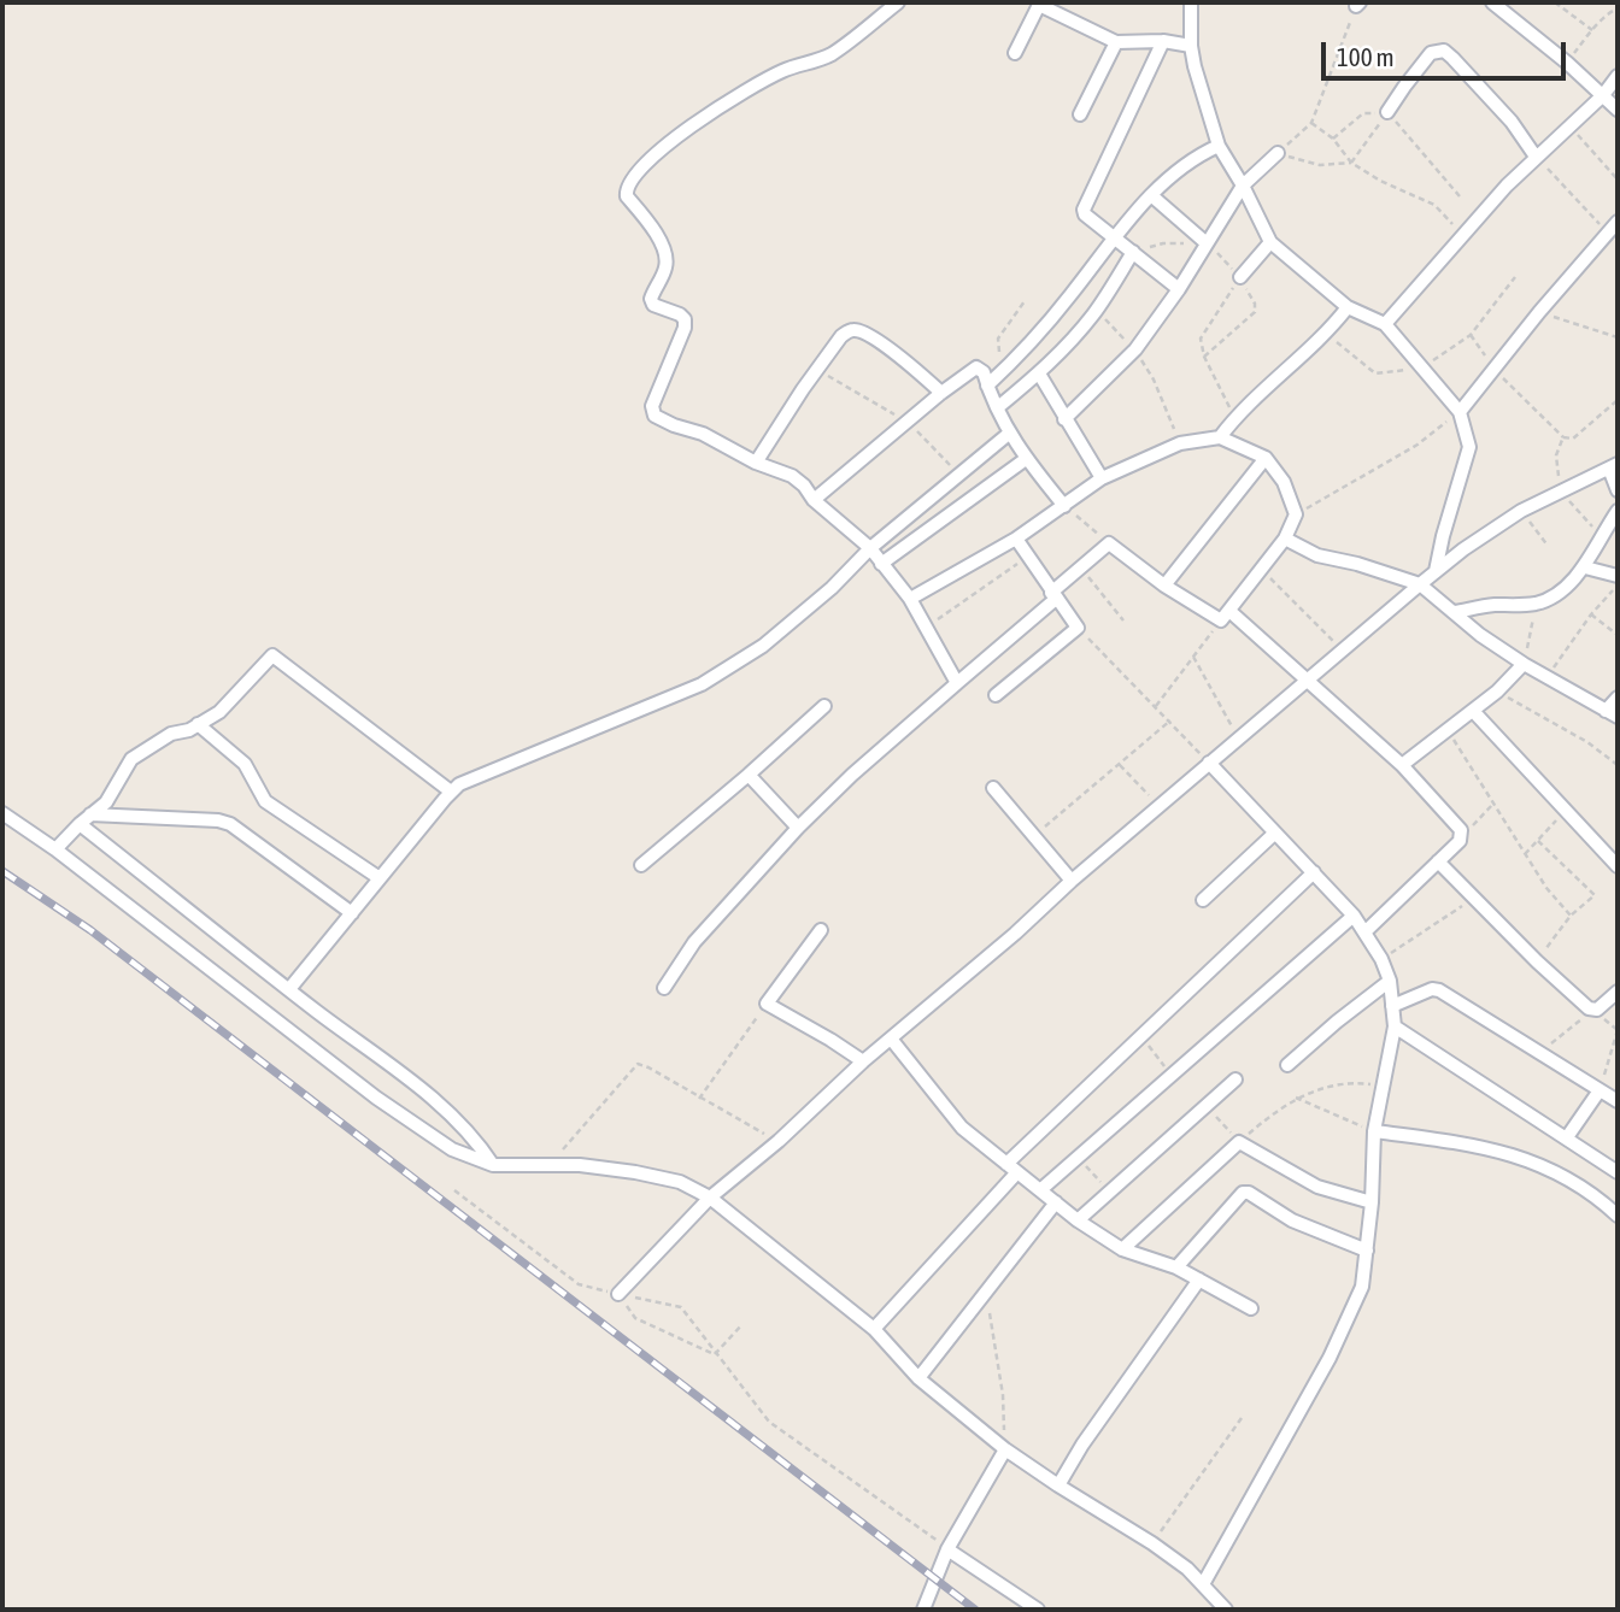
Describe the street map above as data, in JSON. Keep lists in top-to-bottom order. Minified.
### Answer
{"scale_bar":"100 m"}
